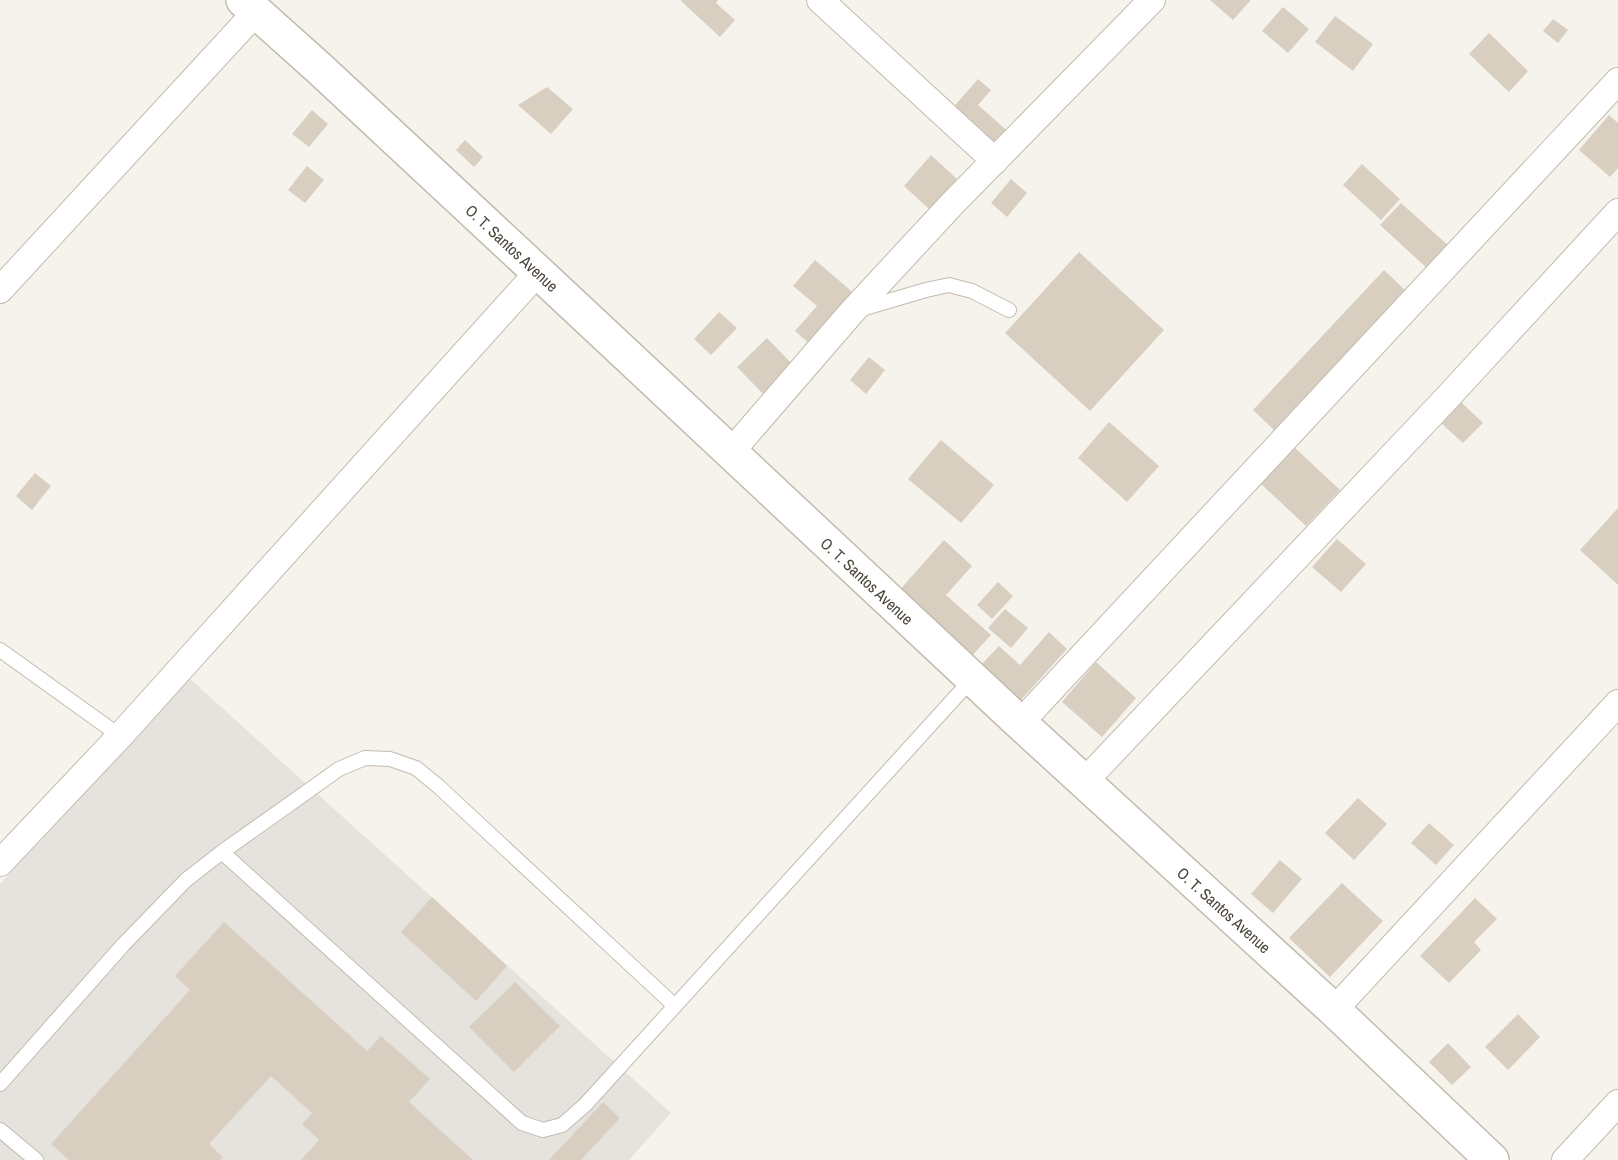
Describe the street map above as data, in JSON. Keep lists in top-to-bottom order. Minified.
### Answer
{"streets":{"street":["O. T. Santos Avenue"]}}
